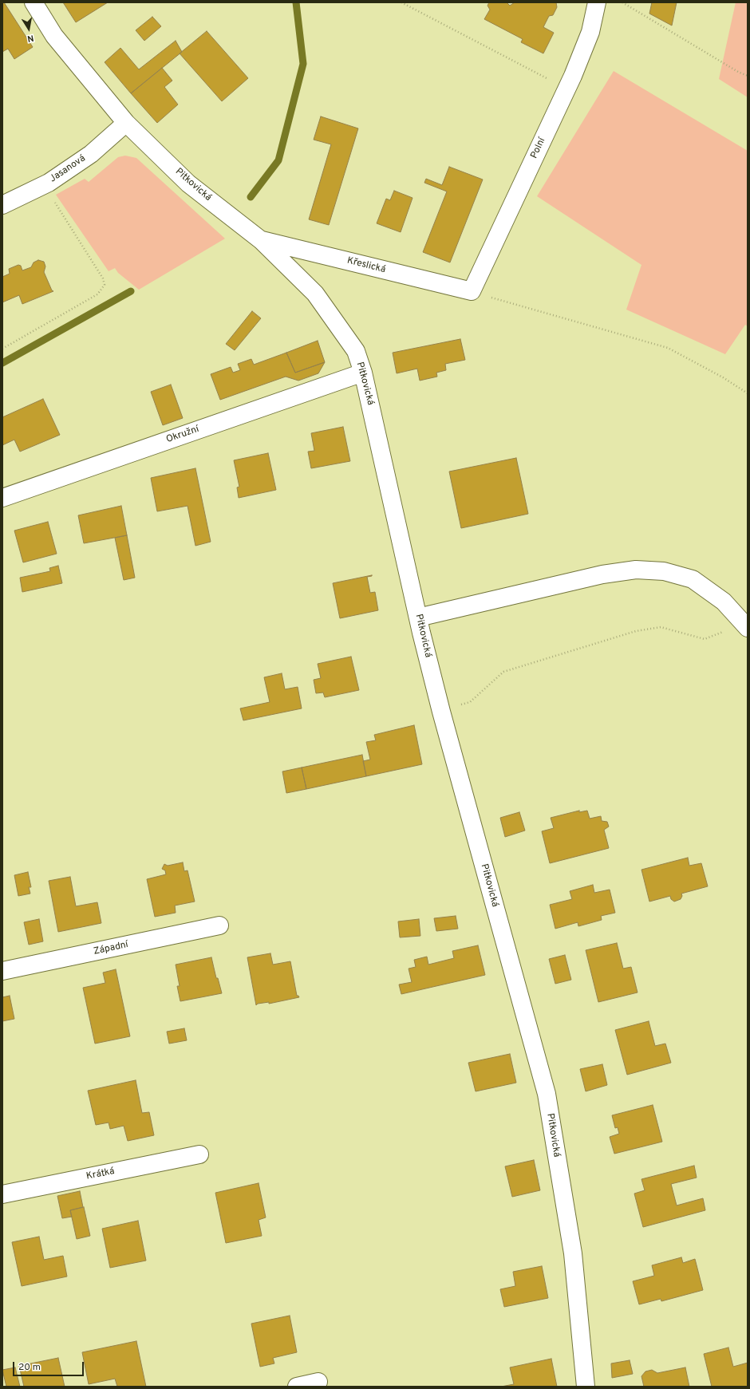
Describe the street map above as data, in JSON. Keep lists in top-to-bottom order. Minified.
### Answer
{"streets":{"street":["Polní","Jasanová","Pitkovická","Křeslická","Okružní","Západní","Krátká"]},"crossings":[["Polní","Křeslická"],["Jasanová","Pitkovická"],["Pitkovická","Křeslická"],["Pitkovická","Okružní"]],"scale_bar":"20 m","north":"bottom"}
